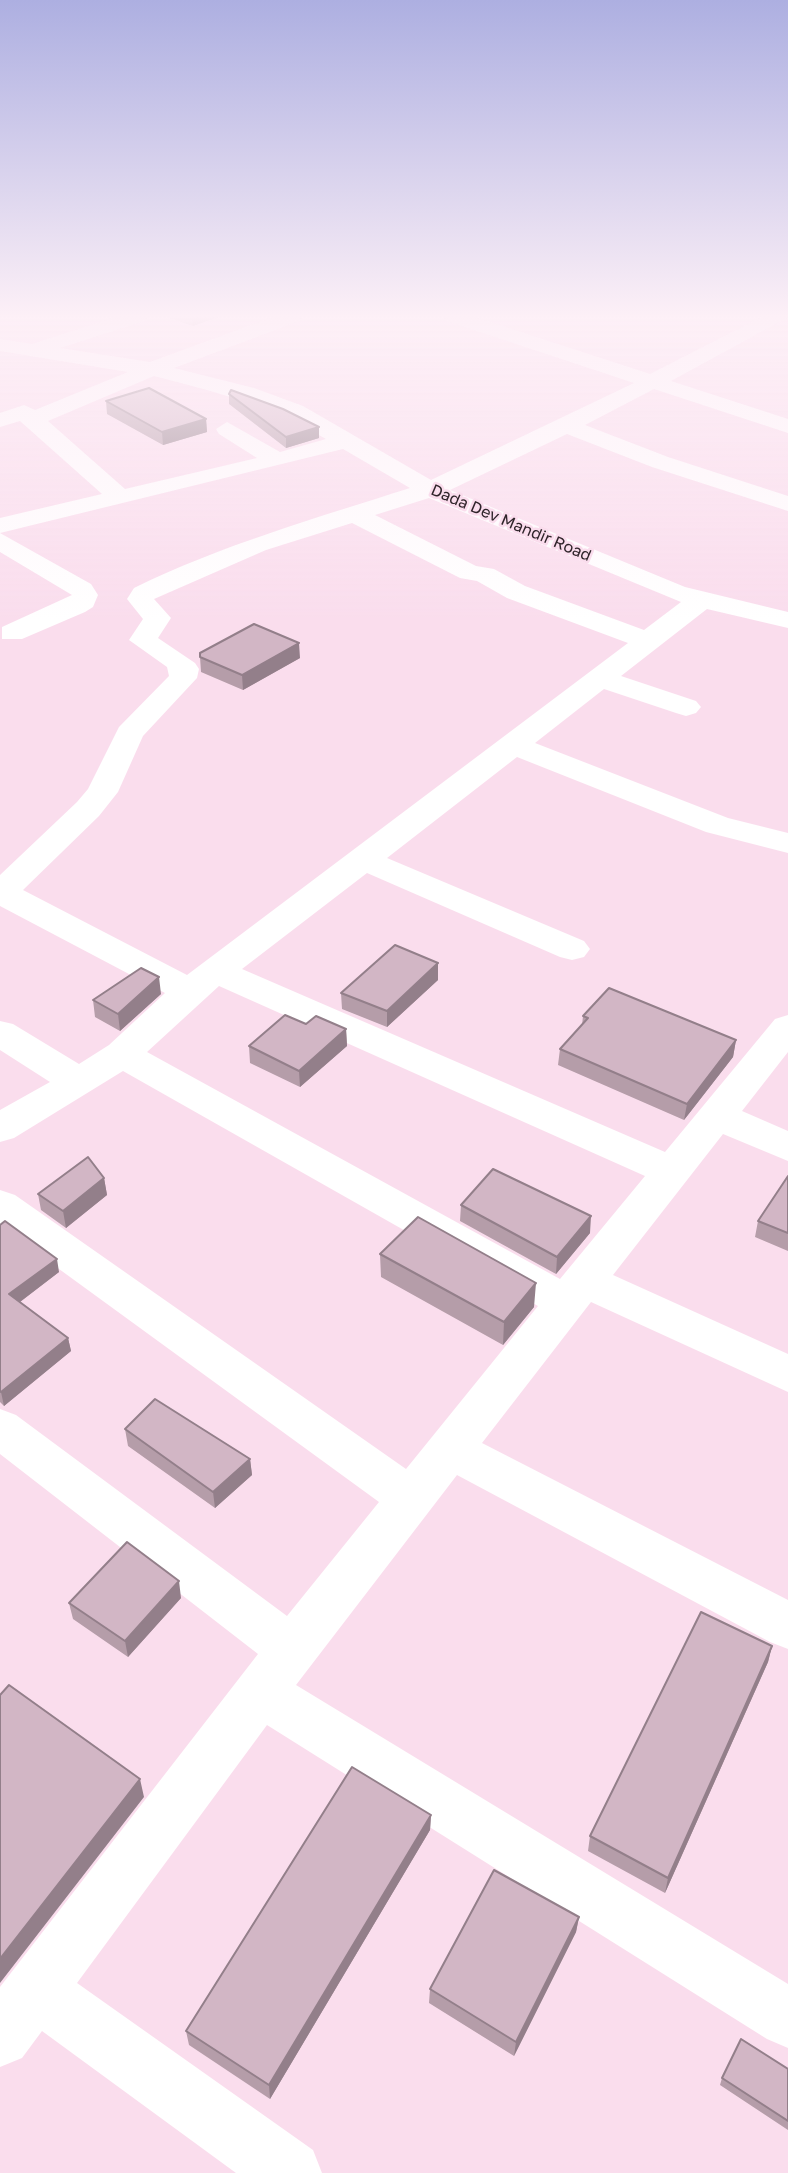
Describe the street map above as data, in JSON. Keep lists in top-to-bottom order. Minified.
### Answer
{"streets":{"street":["Dada Dev Mandir Road"]}}
